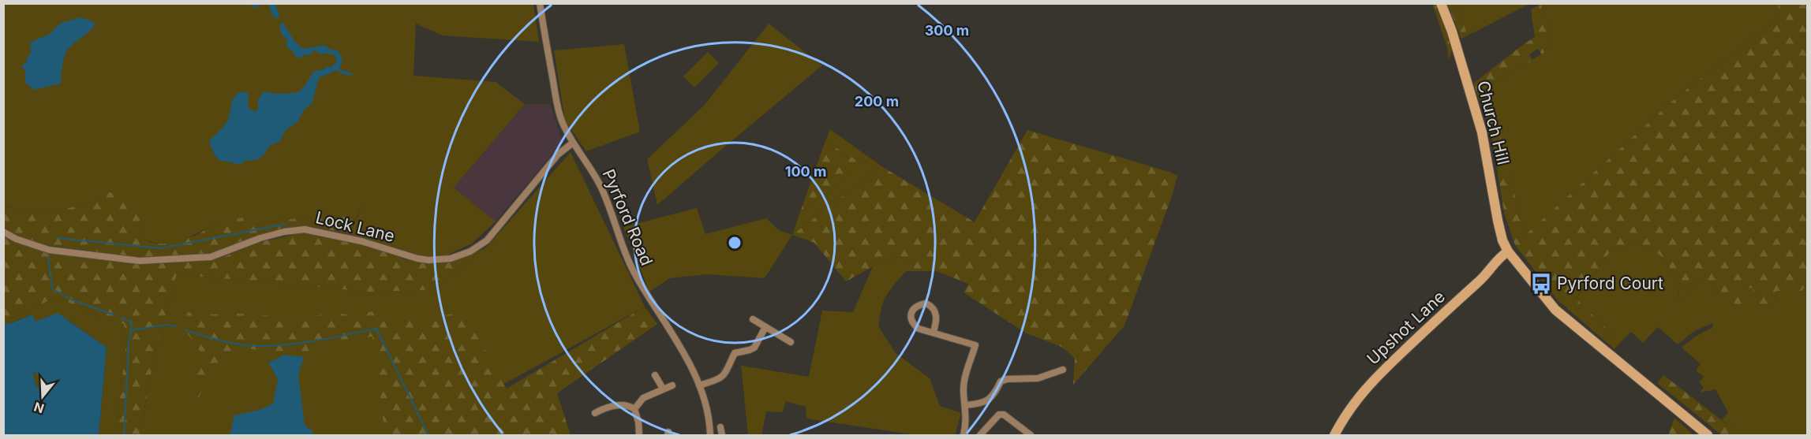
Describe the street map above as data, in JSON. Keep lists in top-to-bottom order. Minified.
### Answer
{"streets":{"main road":["Church Hill","Upshot Lane"],"street":["Pyrford Road","Lock Lane"]},"crossings":[["Church Hill","Upshot Lane"],["Pyrford Road","Lock Lane"]],"places":{"bus stop":["Pyrford Court"]},"north":"bottom","rings":["300 m","200 m","100 m"]}
